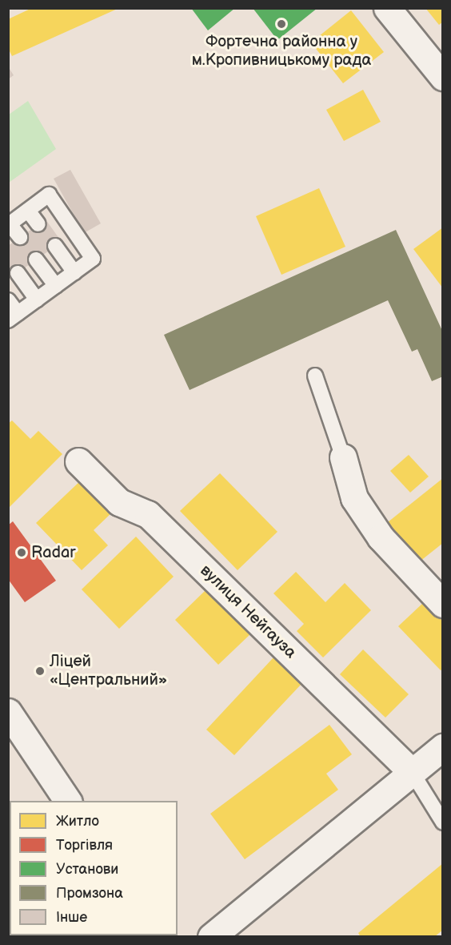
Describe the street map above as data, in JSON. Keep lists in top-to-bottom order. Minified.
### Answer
{"streets":{"street":["вулиця Нейгауза"]},"places":["Фортечна районна у м.Кропивницькому рада","Radar","Ліцей «Центральний»"],"legend":["Житло","Торгівля","Установи","Промзона","Інше"]}
